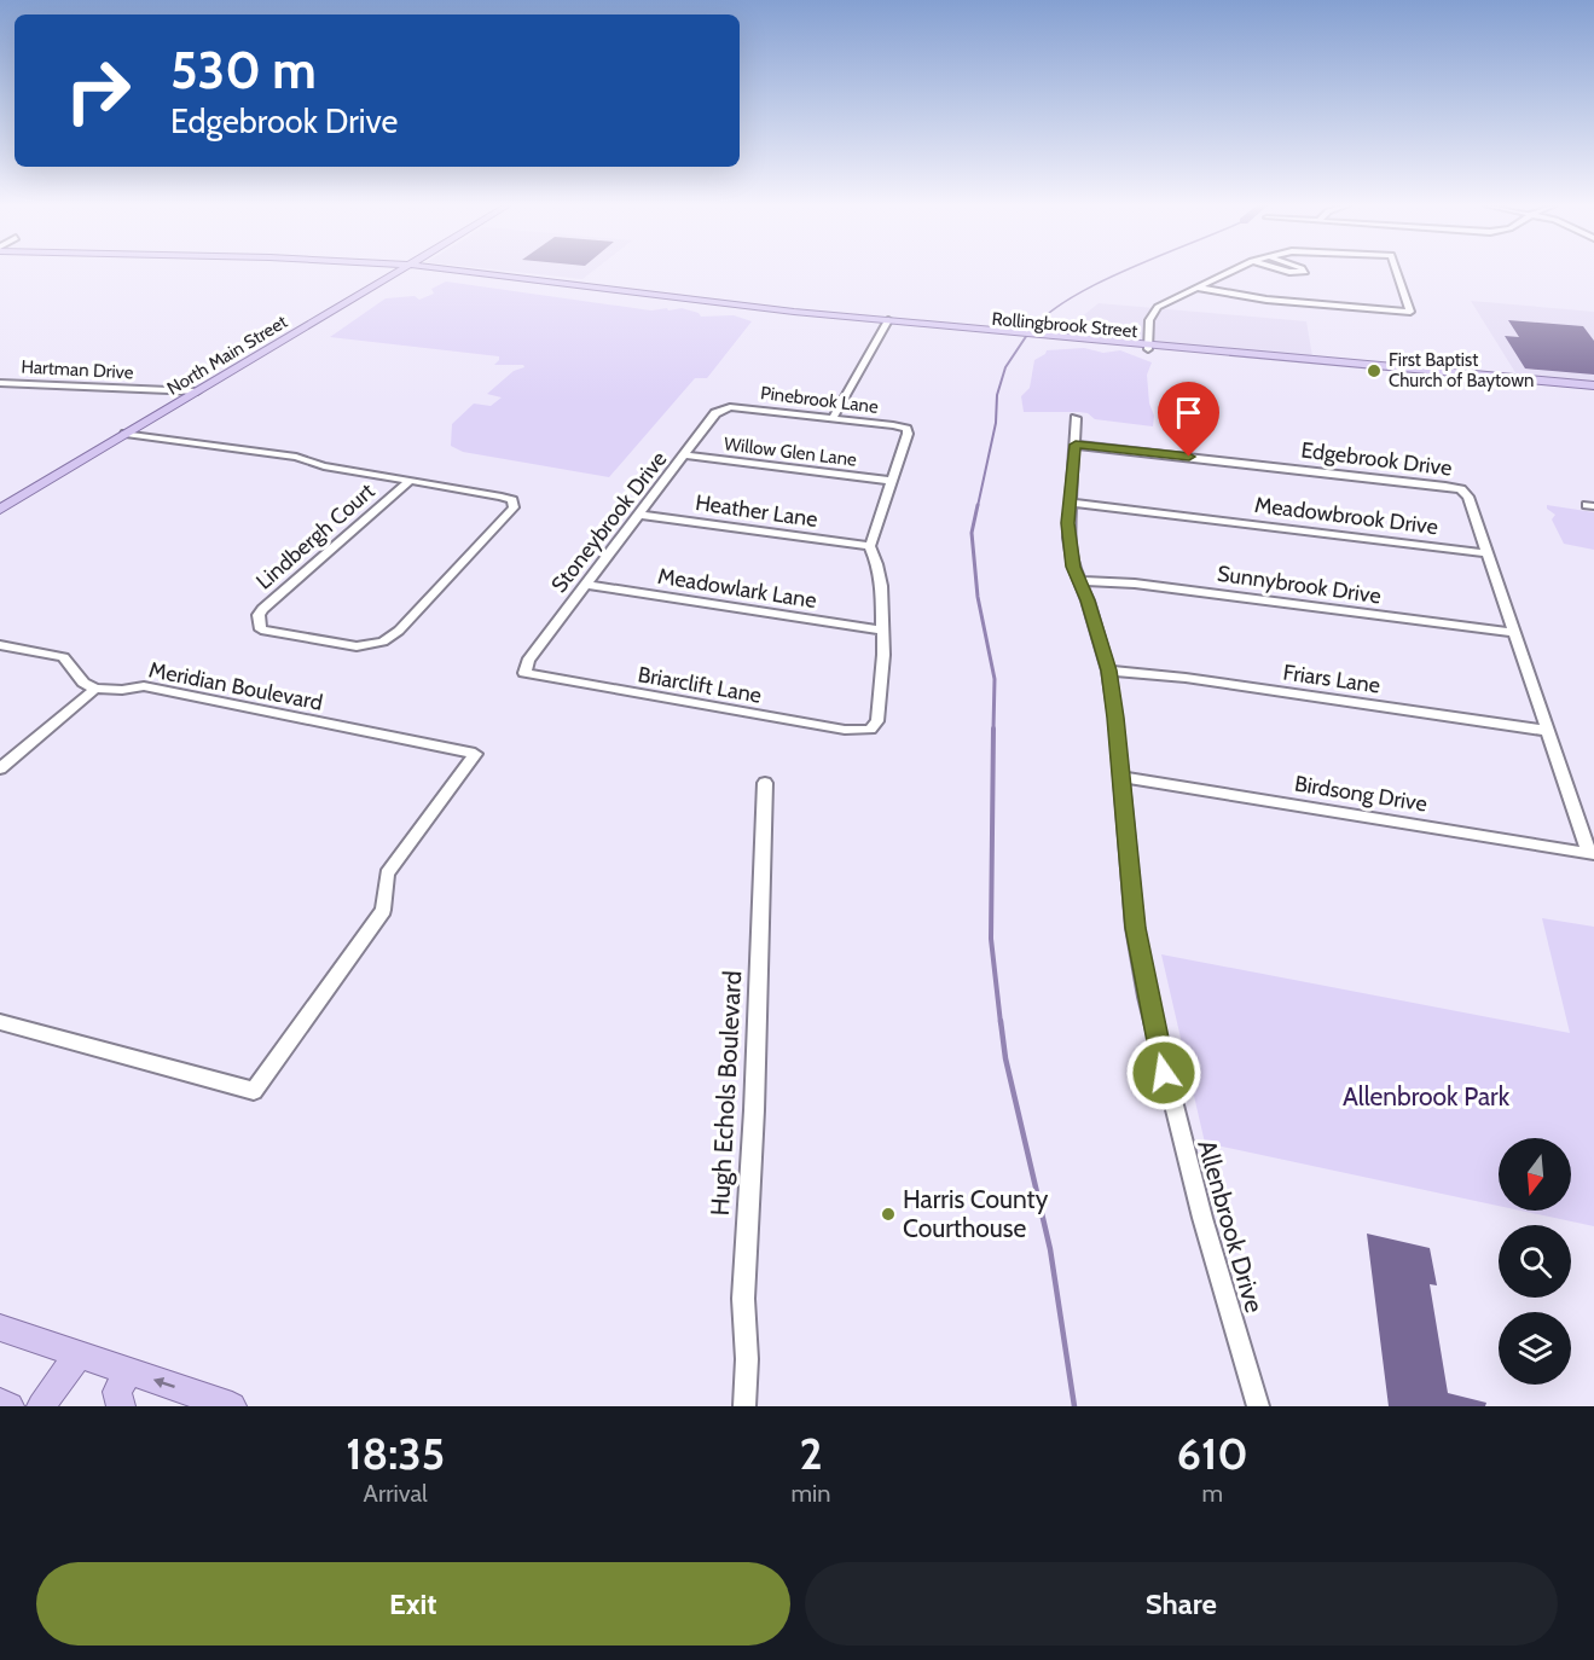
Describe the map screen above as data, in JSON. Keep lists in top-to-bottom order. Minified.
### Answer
{"streets":{"main road":["Rollingbrook Street","North Main Street"],"street":["Hartman Drive","Pinebrook Lane","Willow Glen Lane","Edgebrook Drive","Heather Lane","Meadowbrook Drive","Stoneybrook Drive","Lindbergh Court","Sunnybrook Drive","Meadowlark Lane","Friars Lane","Briarclift Lane","Meridian Boulevard","Birdsong Drive","Hugh Echols Boulevard","Allenbrook Drive"]},"crossings":[["North Main Street","Hartman Drive"],["Pinebrook Lane","Willow Glen Lane"],["Pinebrook Lane","Stoneybrook Drive"],["Willow Glen Lane","Stoneybrook Drive"],["Edgebrook Drive","Meadowbrook Drive"],["Edgebrook Drive","Sunnybrook Drive"],["Edgebrook Drive","Friars Lane"],["Edgebrook Drive","Birdsong Drive"],["Edgebrook Drive","Allenbrook Drive"],["Heather Lane","Stoneybrook Drive"],["Meadowbrook Drive","Allenbrook Drive"],["Stoneybrook Drive","Meadowlark Lane"],["Stoneybrook Drive","Briarclift Lane"],["Sunnybrook Drive","Allenbrook Drive"],["Meadowlark Lane","Briarclift Lane"],["Friars Lane","Allenbrook Drive"],["Birdsong Drive","Allenbrook Drive"]],"parks":["Allenbrook Park"],"places":["First Baptist Church of Baytown","Harris County Courthouse"],"north":"bottom","page":{"turn":["530 m","Edgebrook Drive"],"eta":["18:35","Arrival","2","min","610","m"],"buttons":["Exit","Share"]}}
